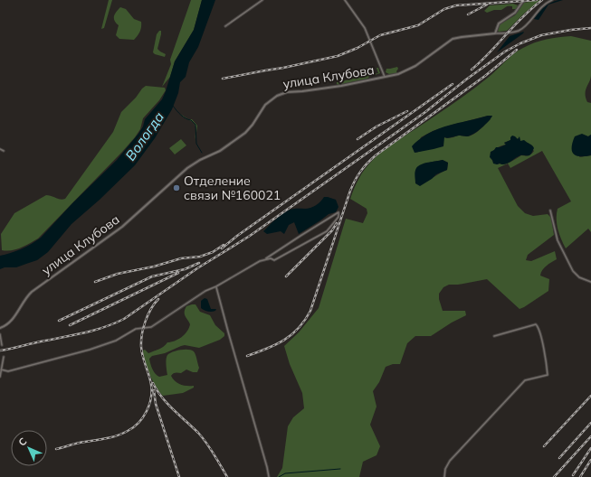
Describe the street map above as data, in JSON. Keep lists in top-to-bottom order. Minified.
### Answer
{"streets":{"main road":["улица Клубова"]},"water":["Вологда"],"places":["Отделение связи №160021"],"north":"top left"}
